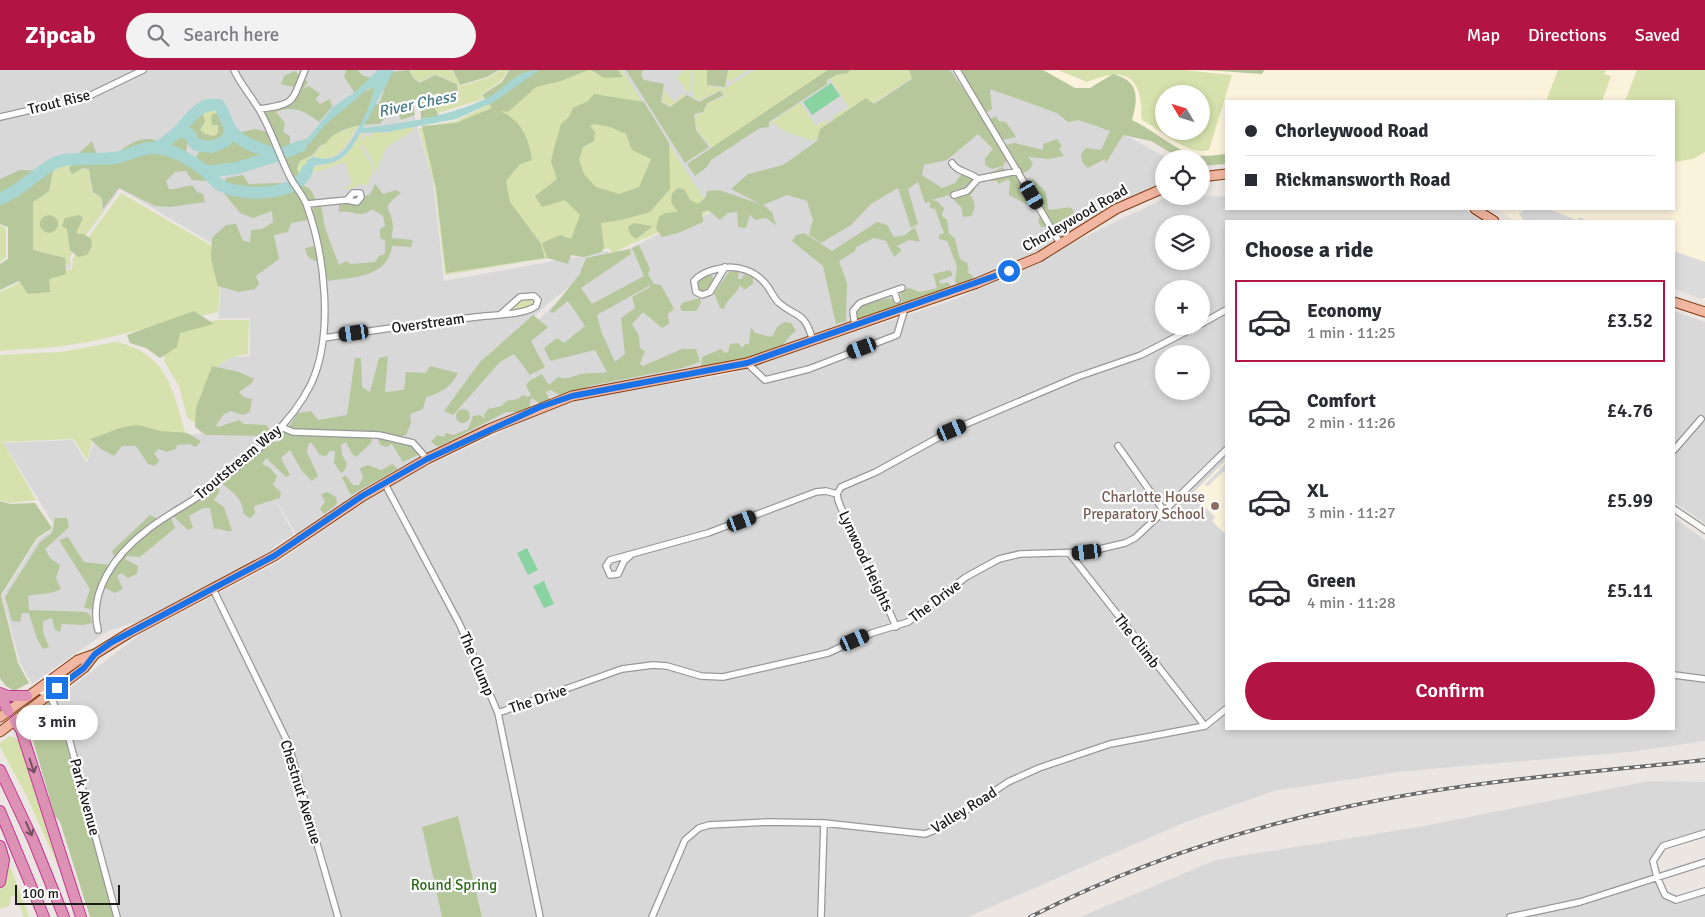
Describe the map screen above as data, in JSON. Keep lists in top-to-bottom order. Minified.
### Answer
{"streets":{"main road":["Chorleywood Road"],"street":["Trout Rise","Overstream","Troutstream Way","Lynwood Heights","The Drive","The Climb","The Clump","Chestnut Avenue","Park Avenue","Valley Road"]},"crossings":[["Chorleywood Road","The Clump"],["Chorleywood Road","Chestnut Avenue"],["Overstream","Troutstream Way"],["Lynwood Heights","The Drive"],["The Drive","The Climb"],["The Drive","The Clump"],["The Climb","Valley Road"]],"water":["River Chess"],"parks":["Round Spring"],"places":["Charlotte House Preparatory School"],"scale_bar":"100 m","north":"top left","page":{"header":"Zipcab","search":"Search here","nav":["Map","Directions","Saved"],"map_buttons":["+","−"],"banner":["Chorleywood Road","Rickmansworth Road"],"heading":"Choose a ride","list":[{"name":"Economy","note":"1 min · 11:25","value":"£3.52"},{"name":"Comfort","note":"2 min · 11:26","value":"£4.76"},{"name":"XL","note":"3 min · 11:27","value":"£5.99"},{"name":"Green","note":"4 min · 11:28","value":"£5.11"}],"buttons":"Confirm","bubble":"3 min","scale":"100 m"}}
